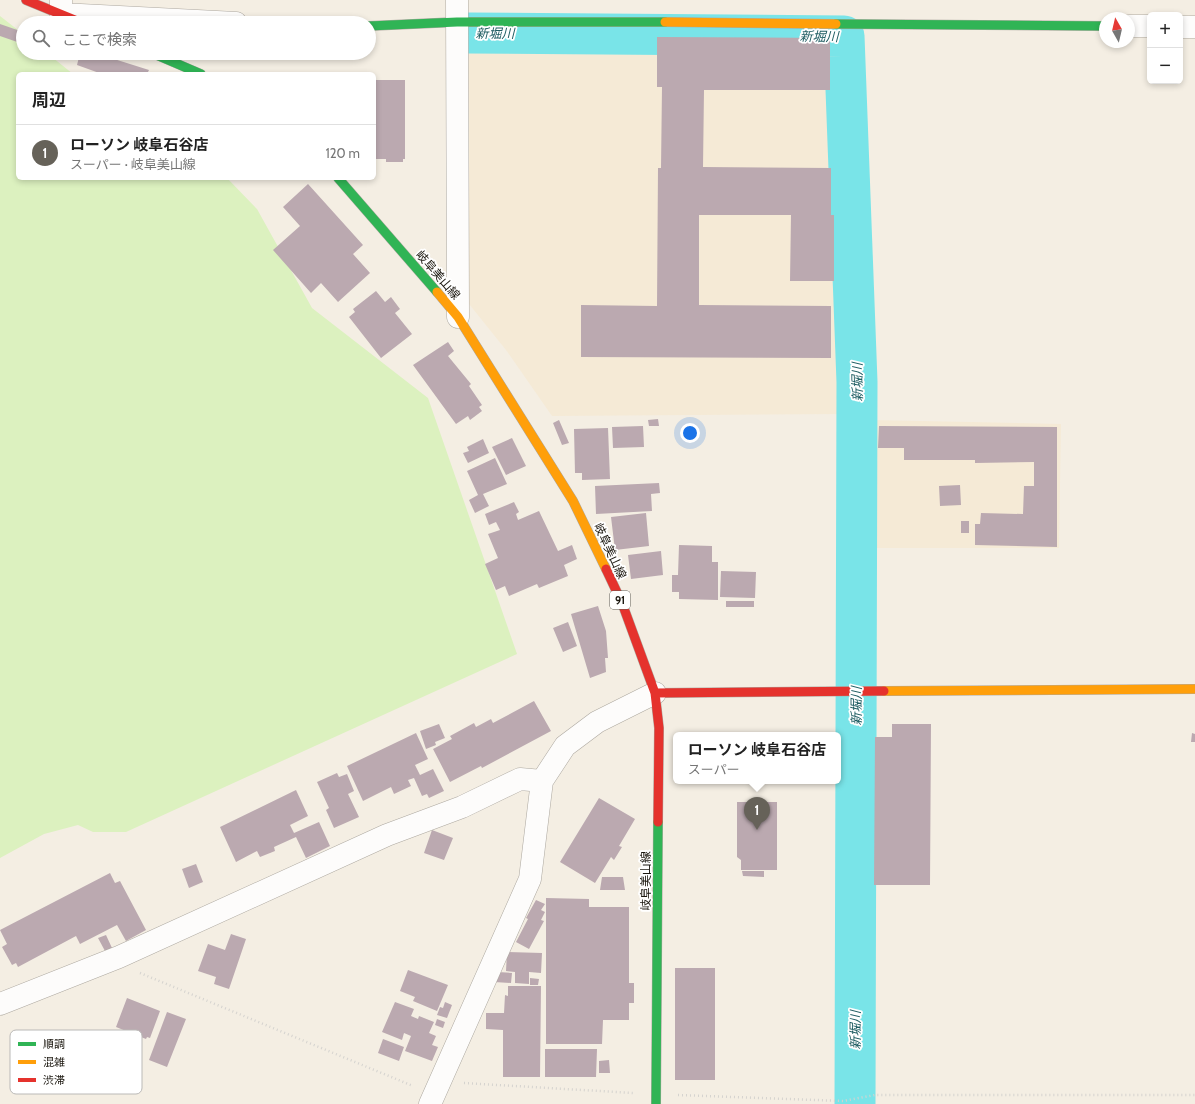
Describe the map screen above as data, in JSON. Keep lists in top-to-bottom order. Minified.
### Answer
{"streets":{"street":["岐阜美山線","91"]},"water":["新堀川"],"legend":["順調","混雑","渋滞"],"north":"top","page":{"map_buttons":["+","−"],"search":"ここで検索","heading":"周辺","list":[{"mark":"1","name":"ローソン 岐阜石谷店","note":"スーパー · 岐阜美山線","value":"120 m"}],"popup":["ローソン 岐阜石谷店","スーパー"],"pins":"1"}}
